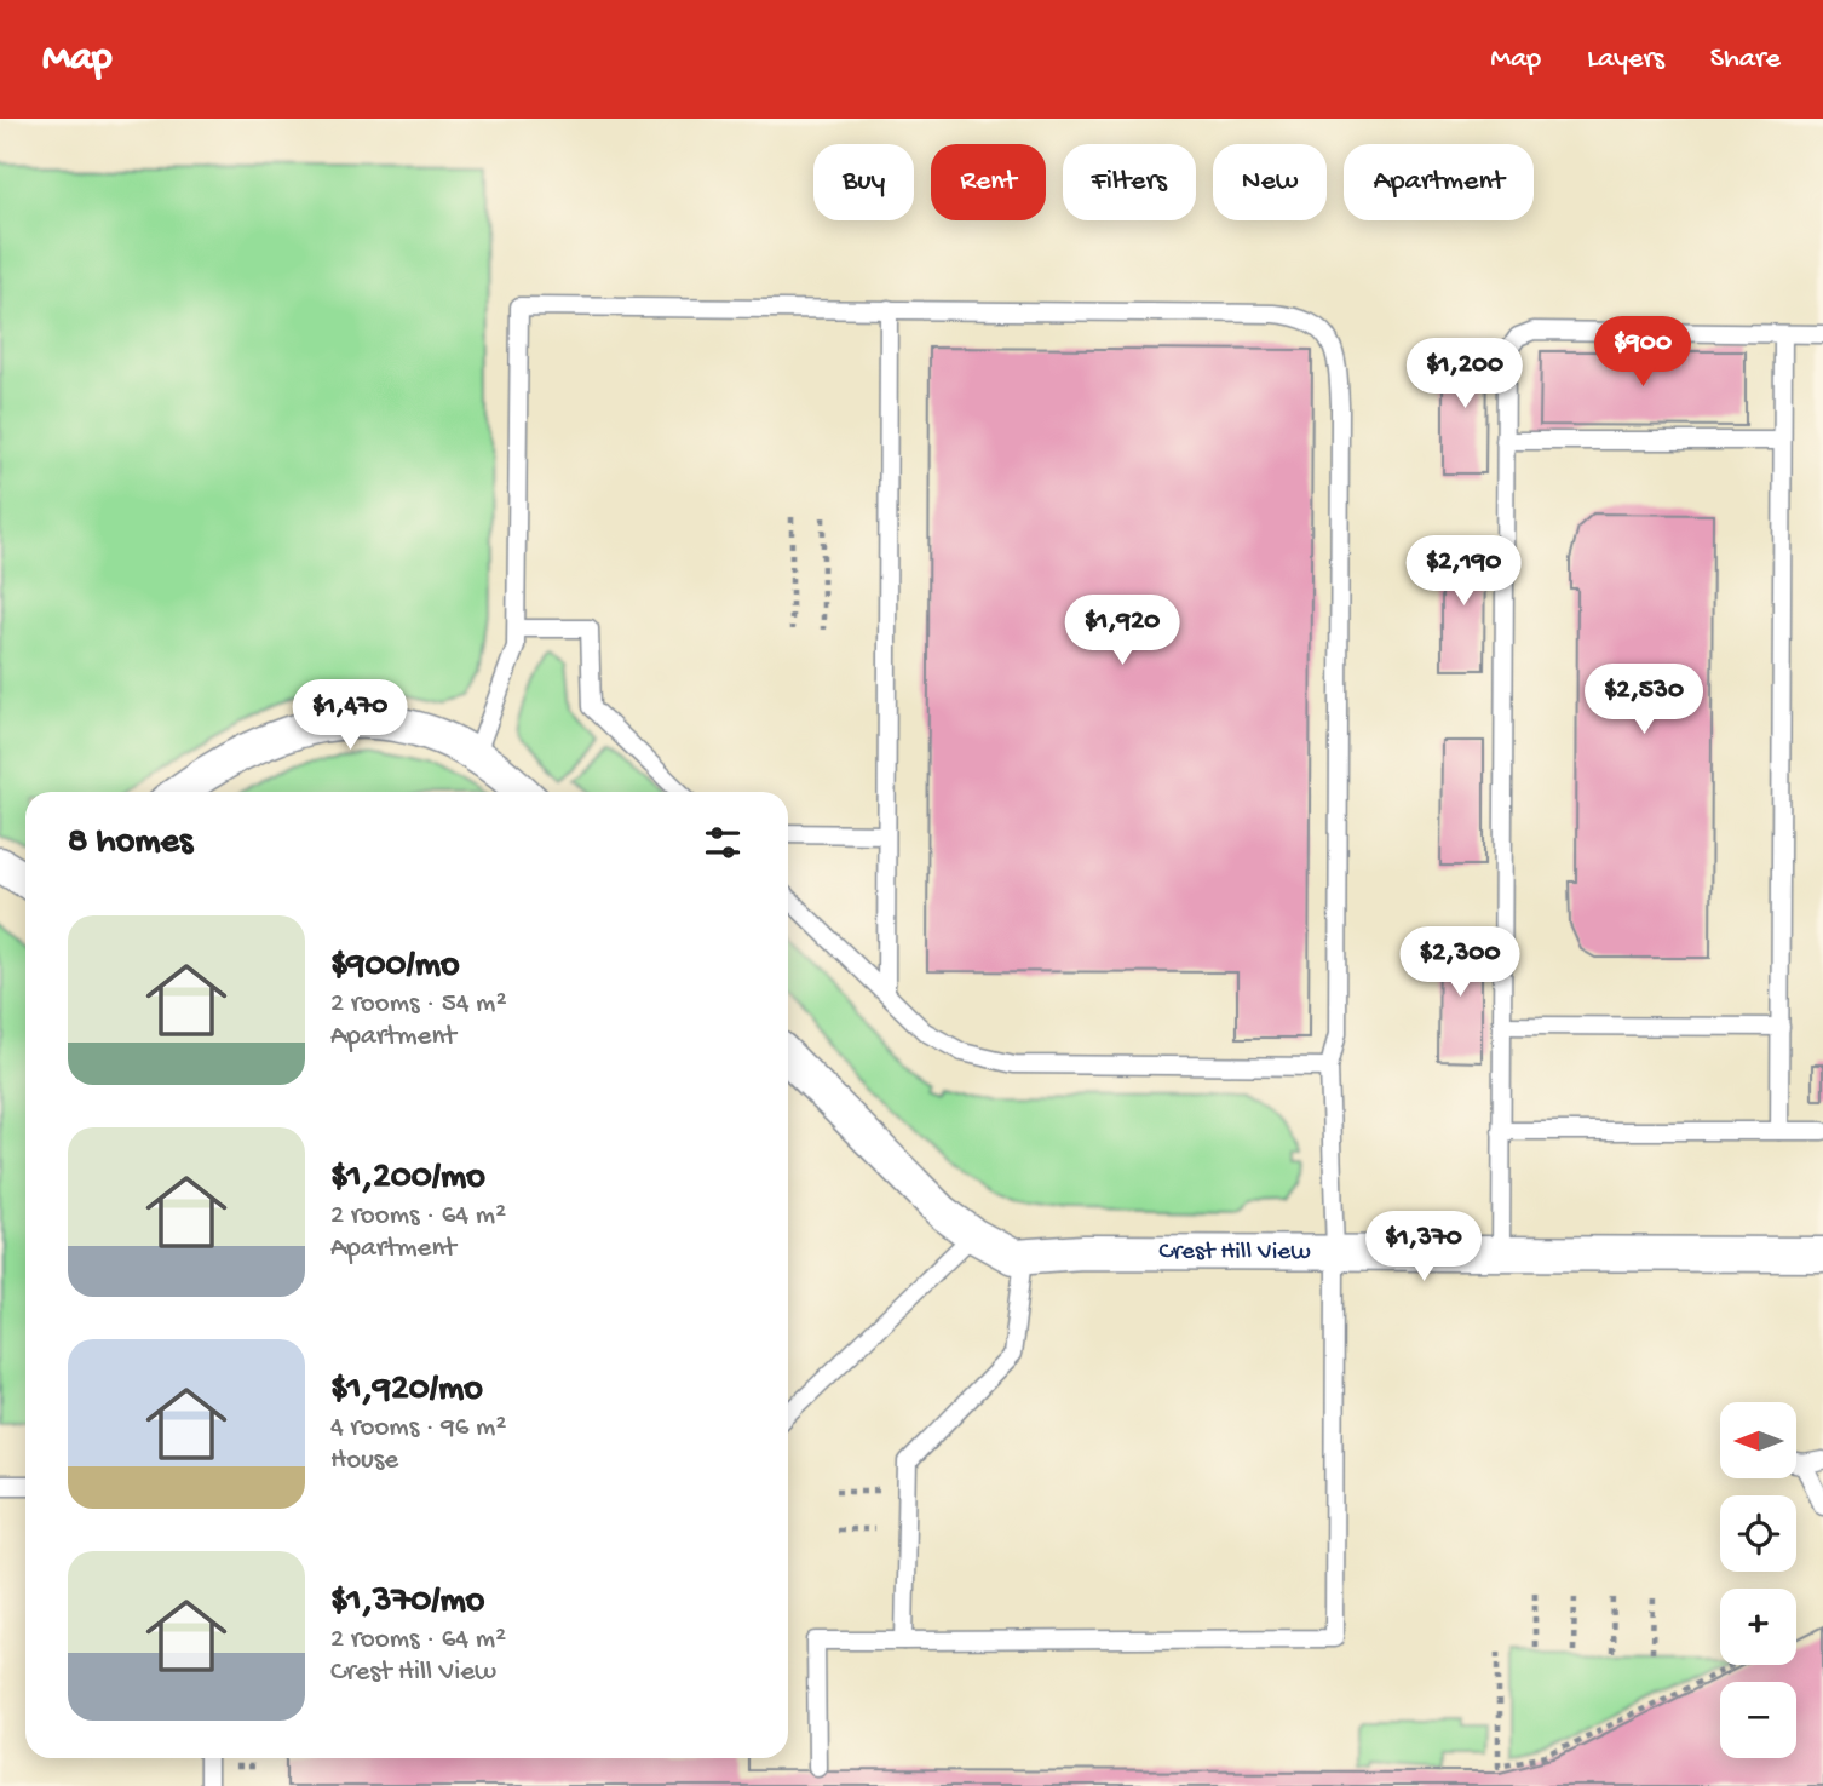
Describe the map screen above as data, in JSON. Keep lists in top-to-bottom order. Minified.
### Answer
{"streets":{"street":["Crest Hill View"]},"north":"left","page":{"header":"Map","nav":["Map","Layers","Share"],"chip":["Buy","Rent","Filters","New","Apartment"],"price":["$900","$1,200","$2,190","$1,920","$2,530","$1,470","$2,300","$1,370"],"heading":"8 homes","list":[{"name":"$900/mo","note":"2 rooms · 54 m² · Apartment"},{"name":"$1,200/mo","note":"2 rooms · 64 m² · Apartment"},{"name":"$1,920/mo","note":"4 rooms · 96 m² · House"},{"name":"$1,370/mo","note":"2 rooms · 64 m² · Crest Hill View"}],"map_buttons":["+","−"]}}
